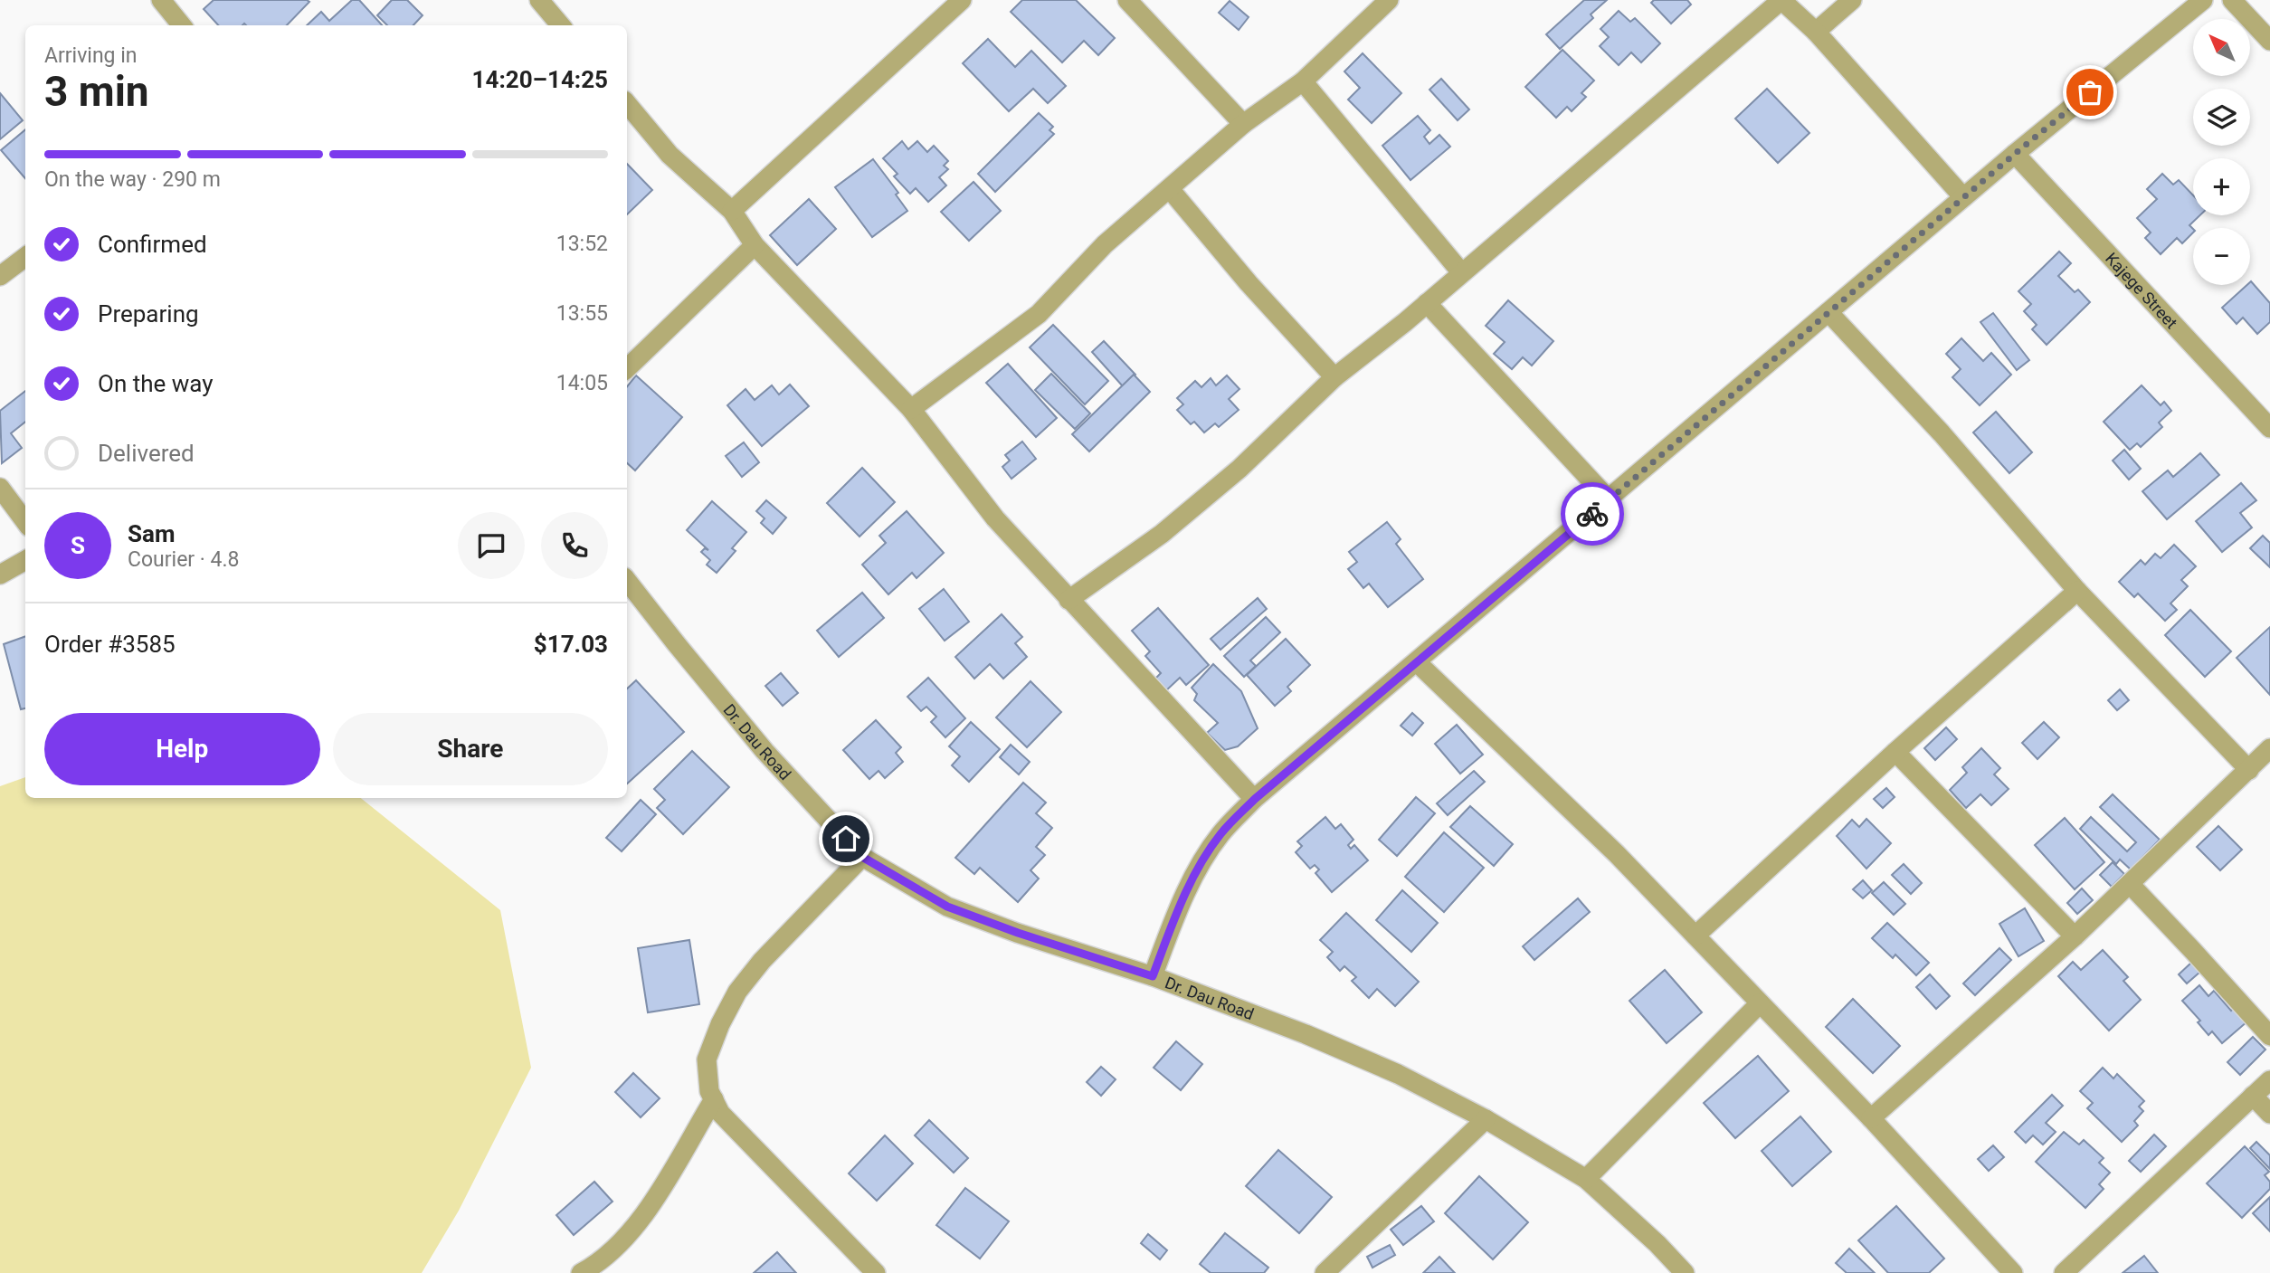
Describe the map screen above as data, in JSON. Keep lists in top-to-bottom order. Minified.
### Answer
{"streets":{"street":["Kajege Street","Dr. Dau Road"]},"north":"top left","page":{"map_buttons":["+","−"],"heading":["3 min","Arriving in","14:20–14:25"],"panel":["Sam","Courier · 4.8","Order #3585","$17.03"],"bar":"On the way · 290 m","list":[["Confirmed","13:52"],["Preparing","13:55"],["On the way","14:05"],"Delivered"],"round":"S","buttons":["Help","Share"]}}
